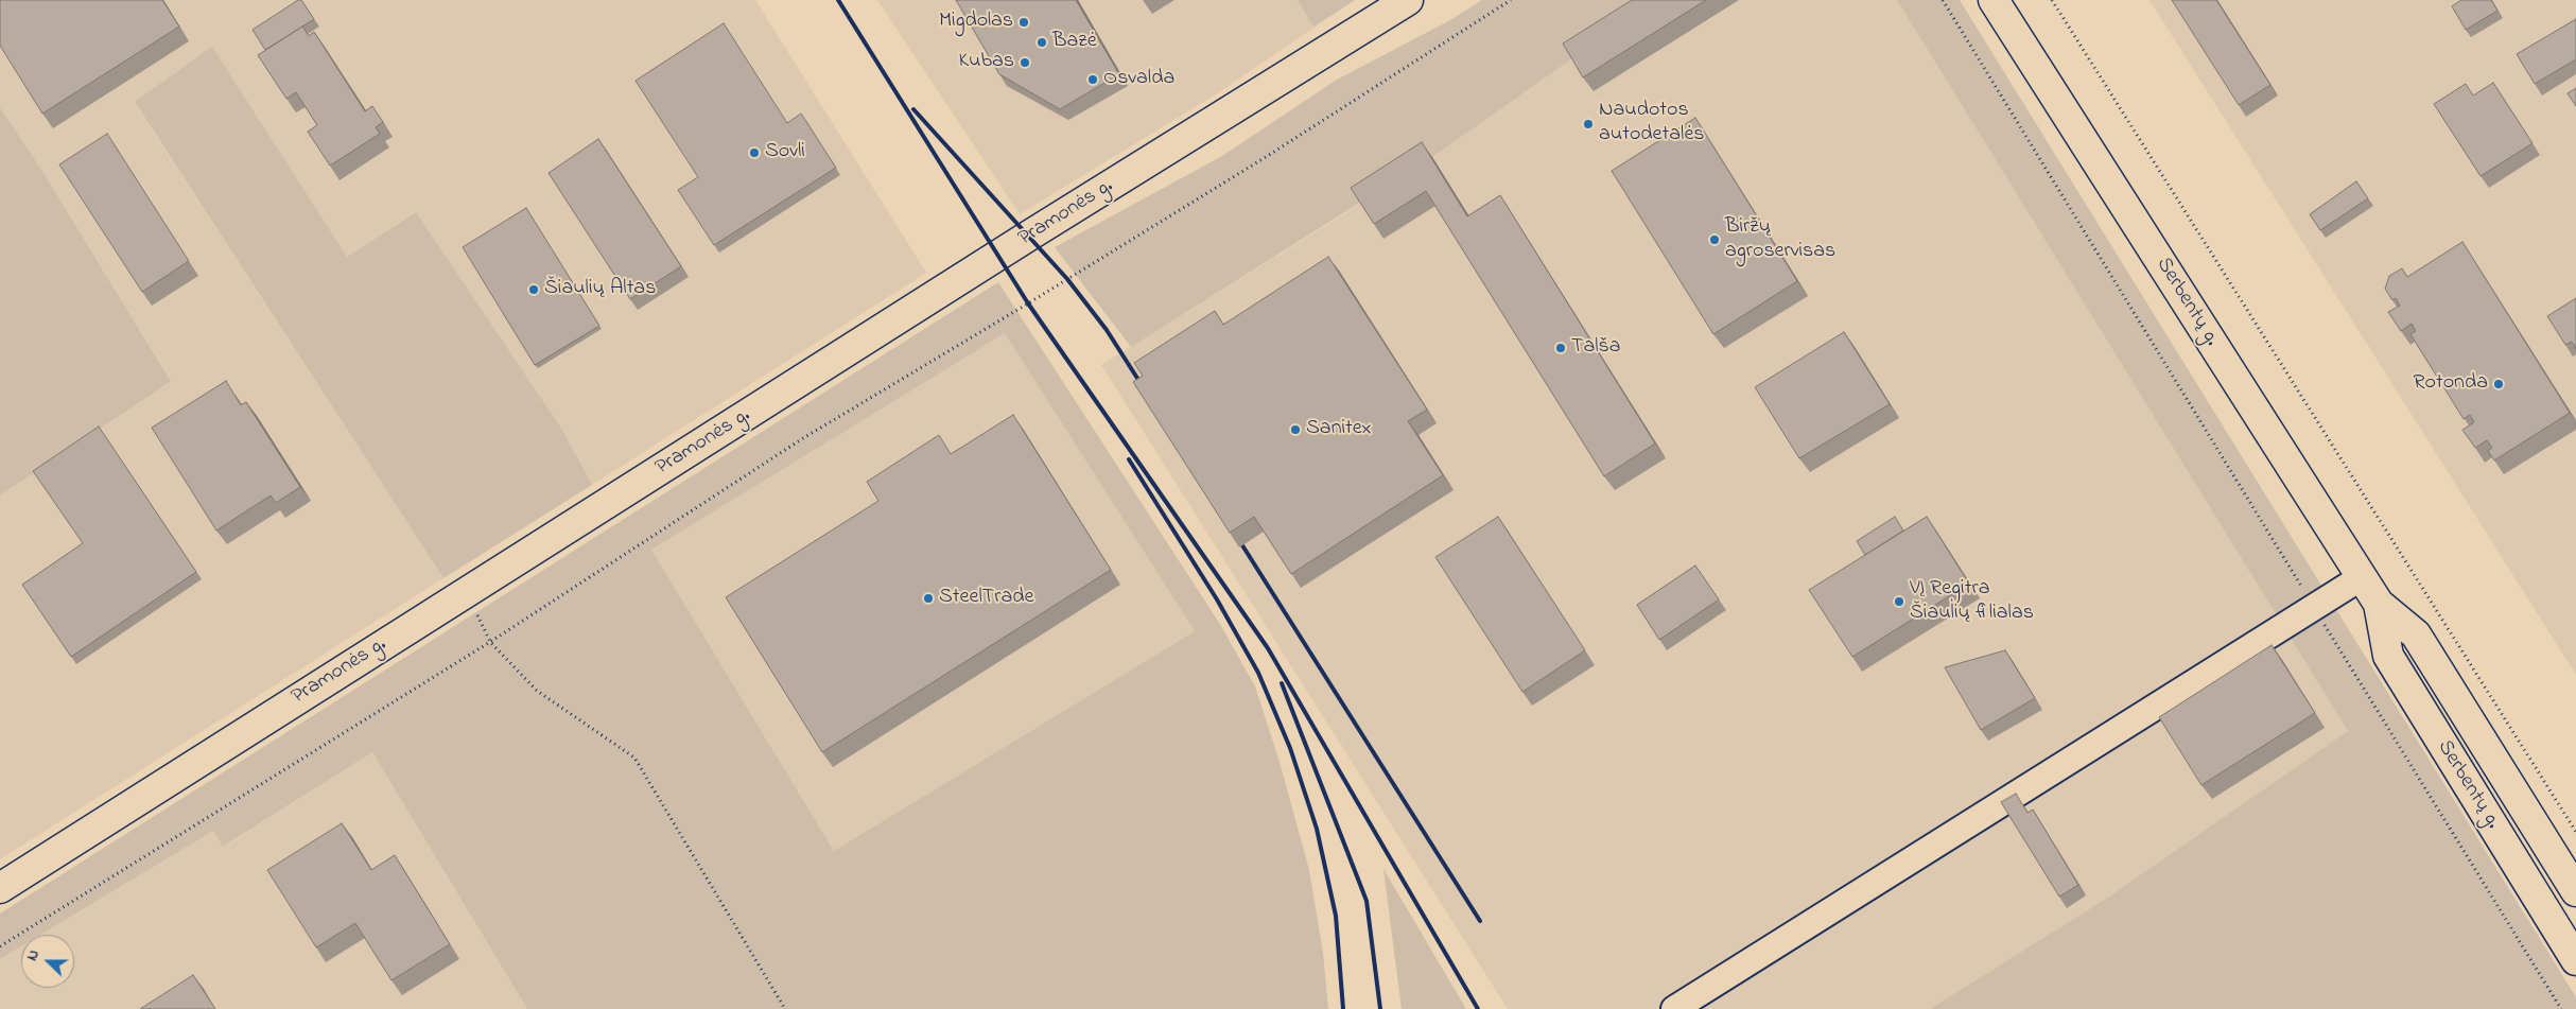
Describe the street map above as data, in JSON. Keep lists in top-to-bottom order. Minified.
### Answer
{"streets":{"main road":["Pramonės g.","Serbentų g."]},"places":["Migdolas","Bazė","Kubas","Osvalda","Naudotos autodetalės","Sovli","Biržų agroservisas","Šiaulių Altas","Talša","Rotonda","Sanitex","SteelTrade","VĮ Regitra Šiaulių filialas"],"north":"left"}
